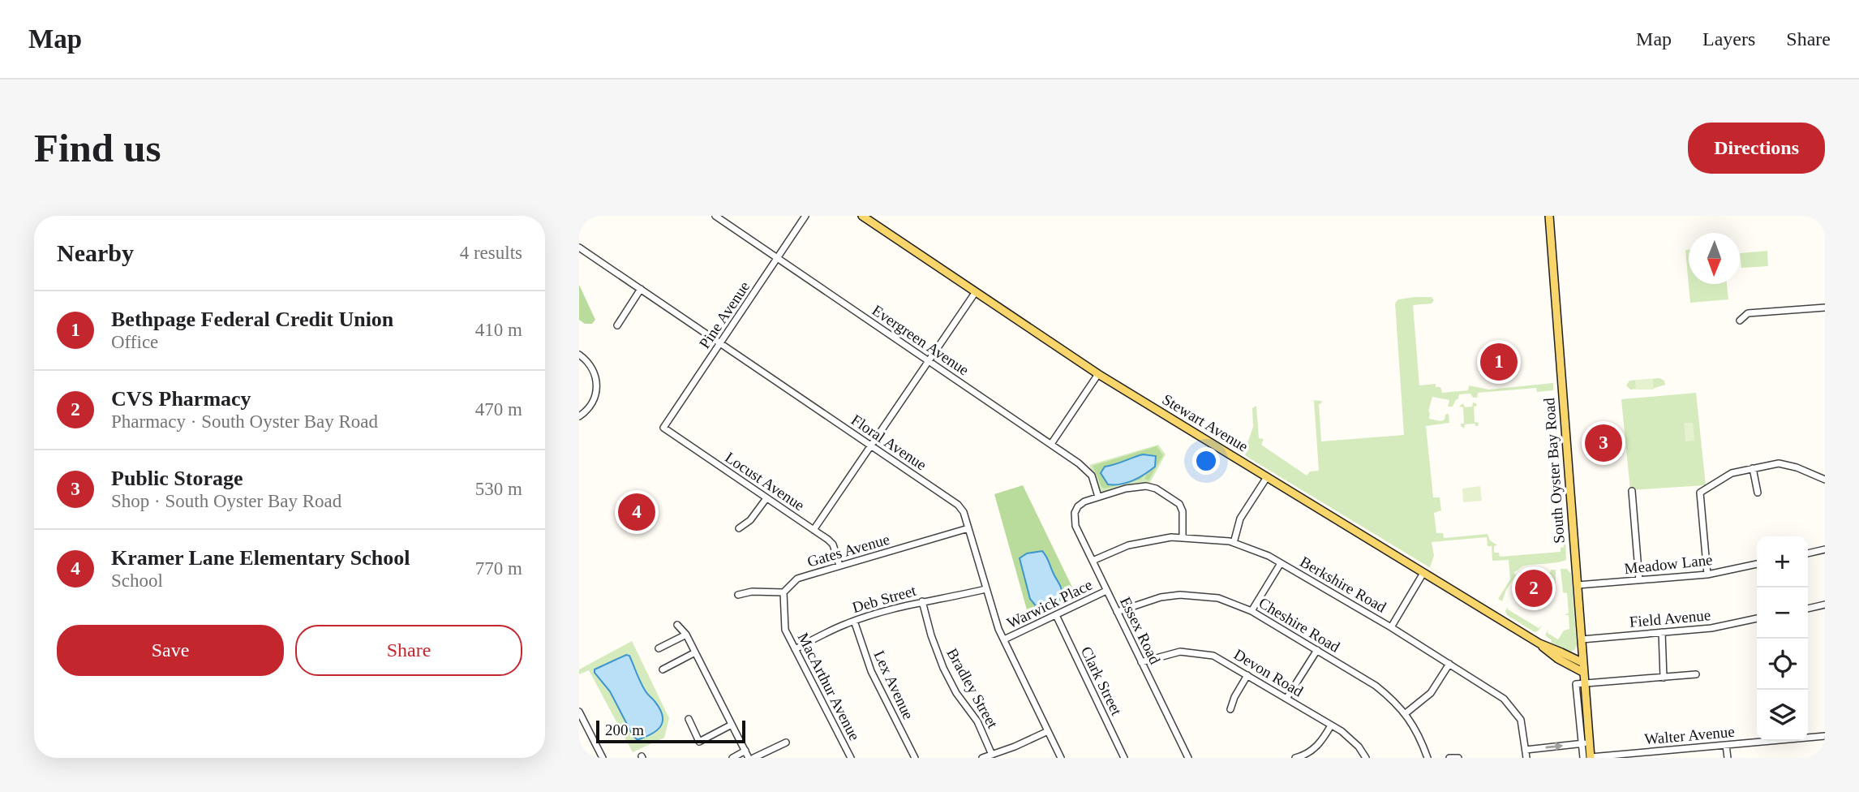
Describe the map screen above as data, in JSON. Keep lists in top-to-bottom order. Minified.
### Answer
{"streets":{"main road":["Stewart Avenue","South Oyster Bay Road"],"street":["Pine Avenue","Evergreen Avenue","Floral Avenue","Locust Avenue","Gates Avenue","Meadow Lane","Berkshire Road","Deb Street","Warwick Place","Field Avenue","Cheshire Road","Essex Road","Devon Road","Clark Street","Lex Avenue","MacArthur Avenue","Bradley Street","Walter Avenue"]},"crossings":[["Pine Avenue","Evergreen Avenue"],["Pine Avenue","Floral Avenue"],["Pine Avenue","Locust Avenue"],["Evergreen Avenue","Essex Road"],["Stewart Avenue","South Oyster Bay Road"],["Floral Avenue","Gates Avenue"],["Floral Avenue","Deb Street"],["Floral Avenue","Warwick Place"],["South Oyster Bay Road","Meadow Lane"],["South Oyster Bay Road","Field Avenue"],["South Oyster Bay Road","Walter Avenue"],["Locust Avenue","Gates Avenue"],["Gates Avenue","MacArthur Avenue"],["Berkshire Road","Essex Road"],["Deb Street","Lex Avenue"],["Deb Street","MacArthur Avenue"],["Deb Street","Bradley Street"],["Warwick Place","Essex Road"],["Warwick Place","Clark Street"],["Cheshire Road","Essex Road"],["Essex Road","Devon Road"]],"scale_bar":"200 m","north":"bottom","page":{"header":"Map","nav":["Map","Layers","Share"],"buttons":["Directions",["Save","Share"]],"title":"Find us","heading":["Nearby","4 results"],"list":[{"mark":"1","name":"Bethpage Federal Credit Union","note":"Office","value":"410 m"},{"mark":"2","name":"CVS Pharmacy","note":"Pharmacy · South Oyster Bay Road","value":"470 m"},{"mark":"3","name":"Public Storage","note":"Shop · South Oyster Bay Road","value":"530 m"},{"mark":"4","name":"Kramer Lane Elementary School","note":"School","value":"770 m"}],"pins":["1","3","4","2"],"map_buttons":["+","−"],"scale":"200 m"}}
